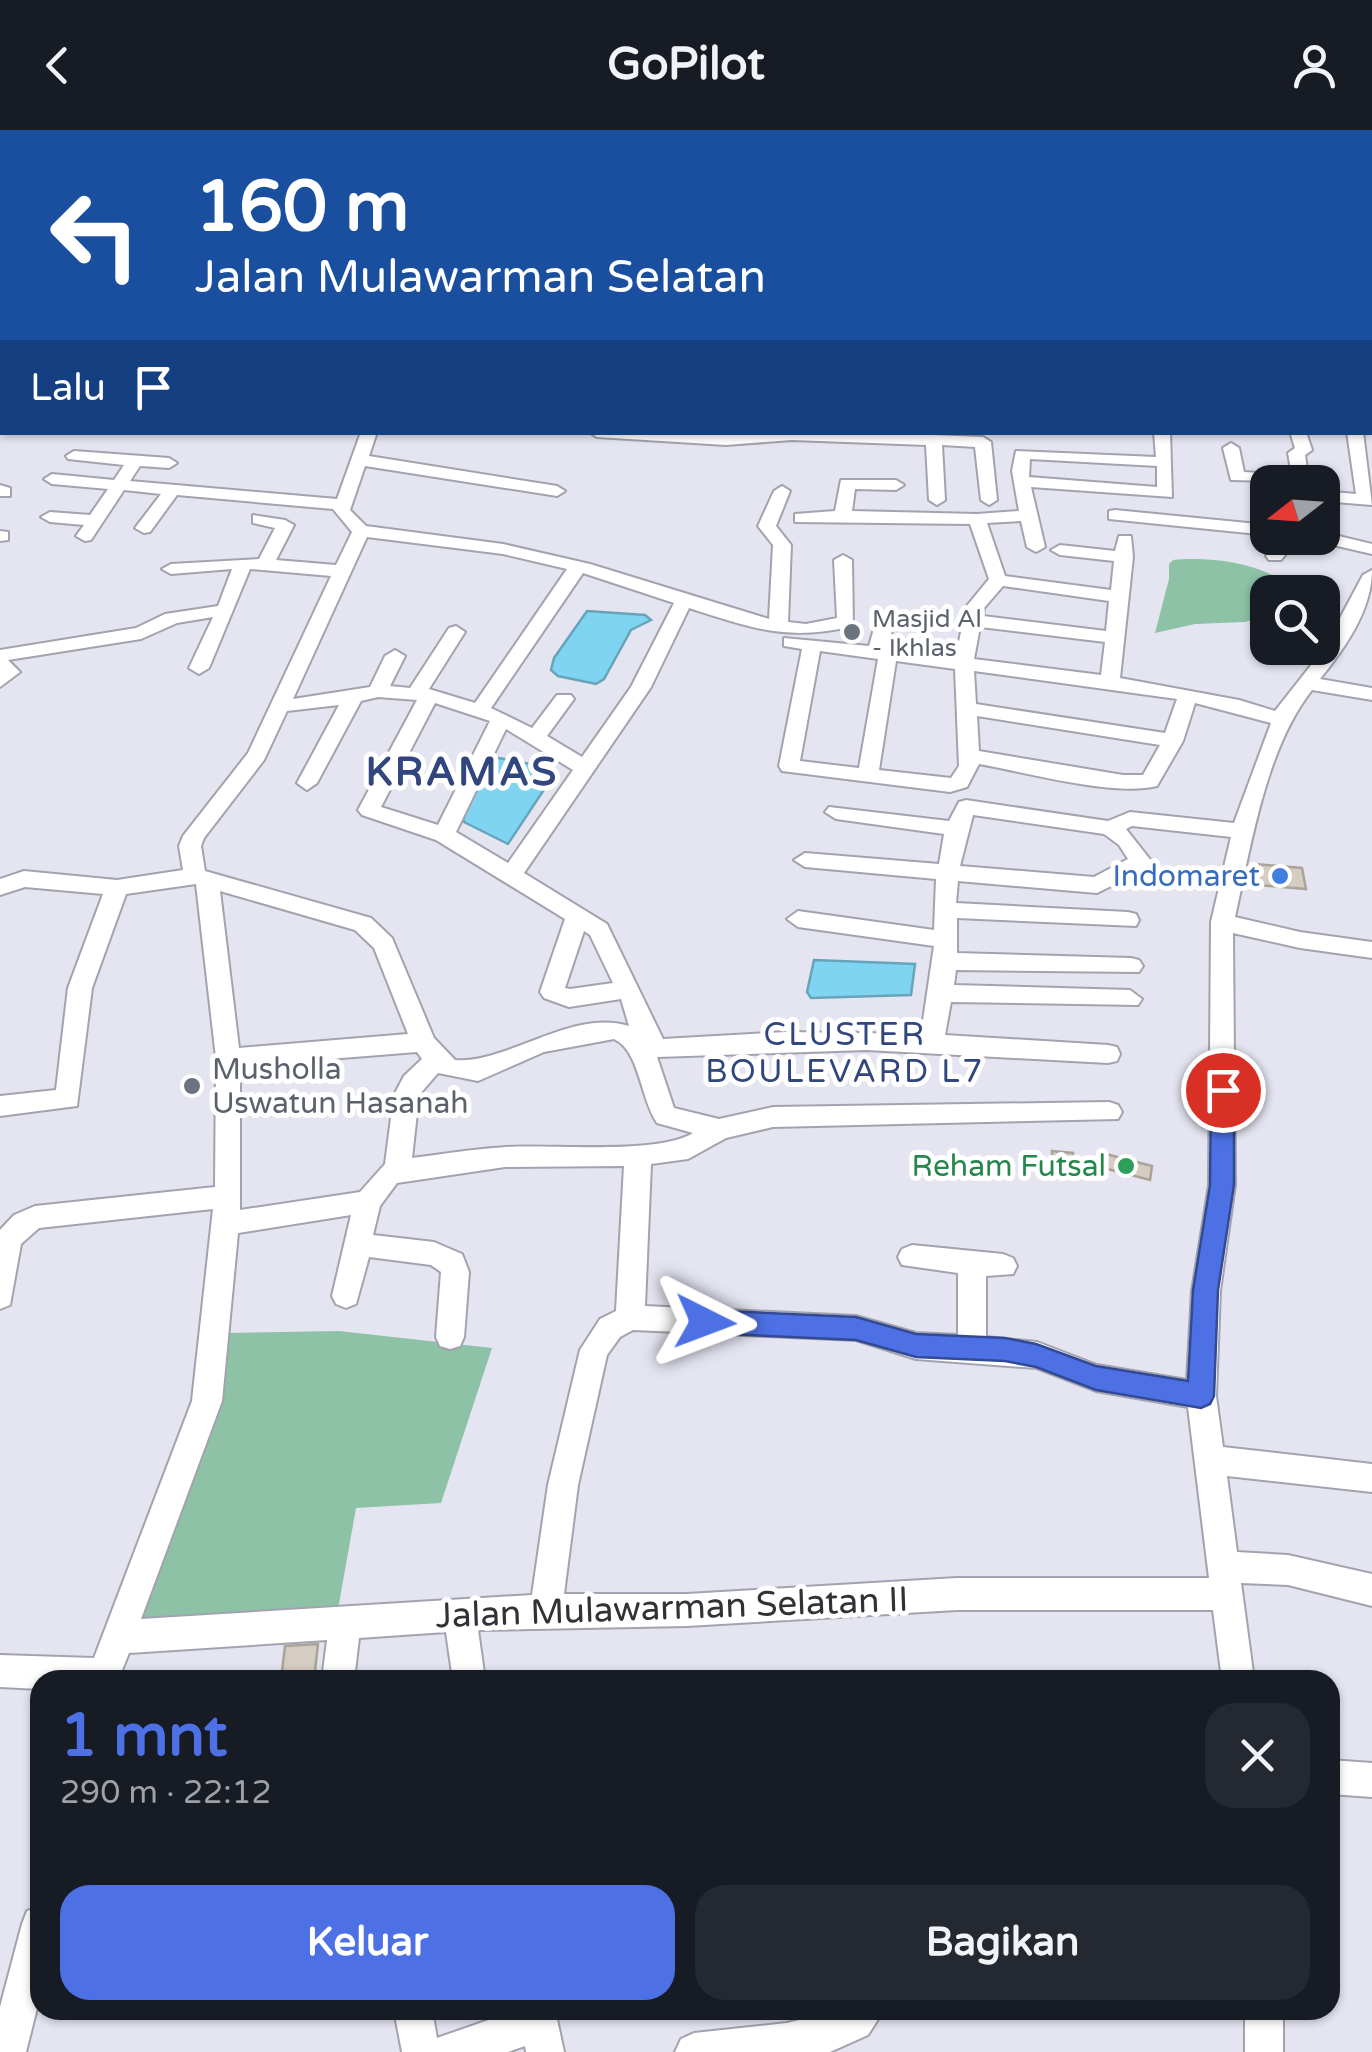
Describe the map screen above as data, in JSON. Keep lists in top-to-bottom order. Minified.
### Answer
{"streets":{"street":["Jalan Mulawarman Selatan II"]},"districts":["KRAMAS","CLUSTER BOULEVARD L7"],"places":["Masjid Al - Ikhlas","Indomaret","Musholla Uswatun Hasanah","Reham Futsal"],"north":"left","page":{"header":"GoPilot","turn":["160 m","Jalan Mulawarman Selatan"],"then":"Lalu","heading":["1 mnt","290 m · 22:12"],"buttons":["Keluar","Bagikan"]}}
